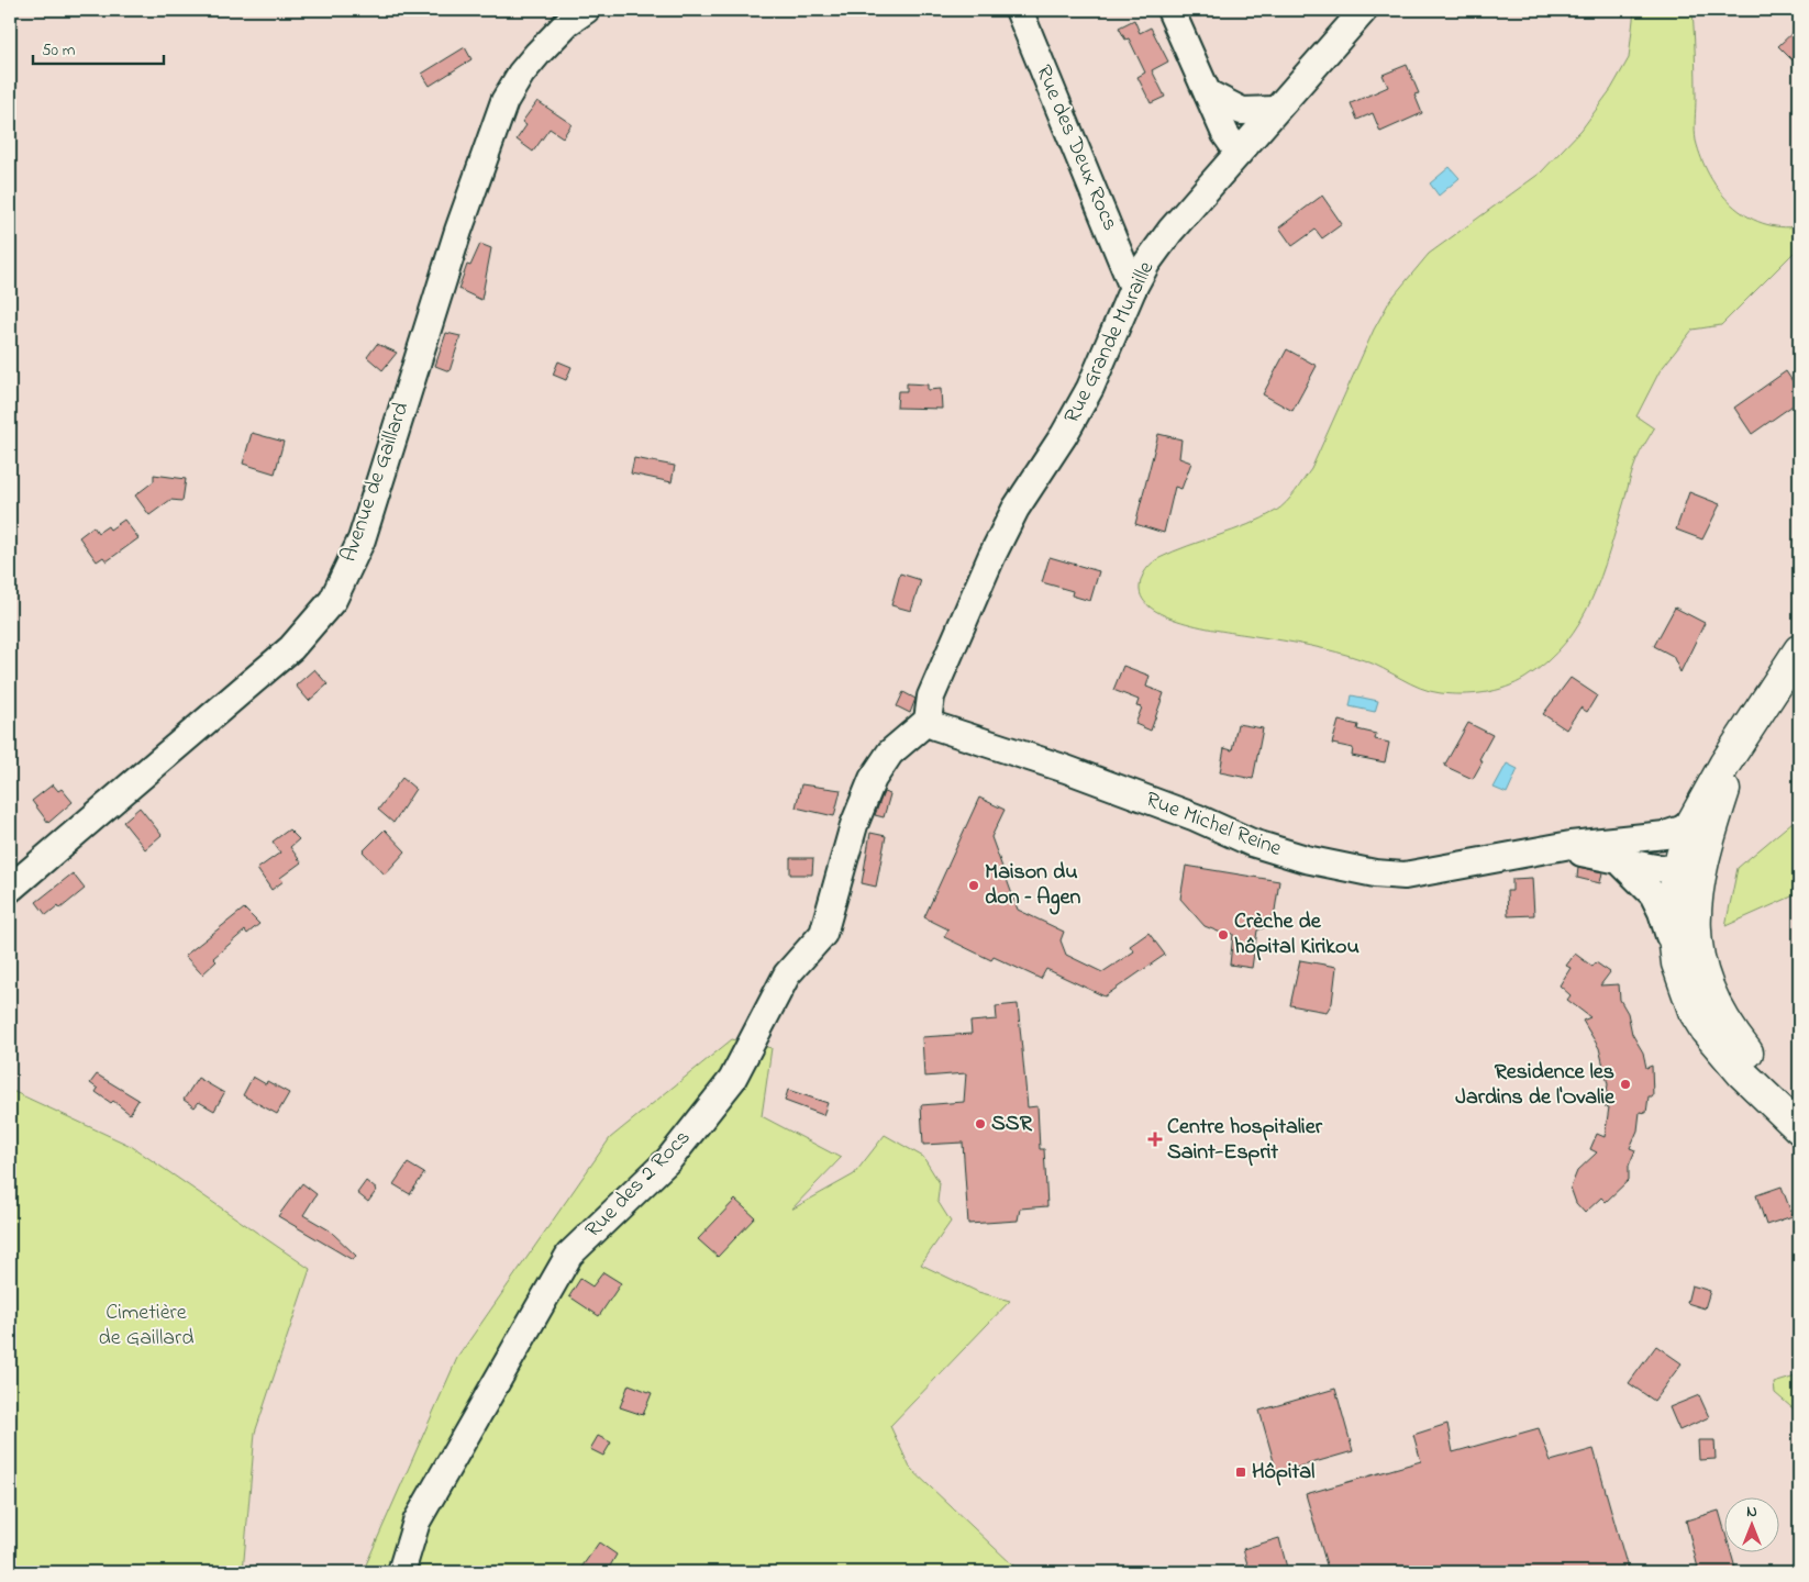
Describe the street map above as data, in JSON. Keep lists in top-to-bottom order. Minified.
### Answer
{"streets":{"street":["Rue des Deux Rocs","Rue Grande Muraille","Avenue de Gaillard","Rue Michel Reine","Rue des 2 Rocs"]},"crossings":[["Rue des Deux Rocs","Rue Grande Muraille"],["Rue Grande Muraille","Rue Michel Reine"],["Rue Grande Muraille","Rue des 2 Rocs"],["Rue Michel Reine","Rue des 2 Rocs"]],"parks":["Cimetière de Gaillard"],"places":{"other":["Maison du don – Agen","Crèche de hôpital Kirikou","Residence les Jardins de l'Ovalie","SSR"],"health":["Centre hospitalier Saint-Esprit"],"transit":["Hôpital"]},"scale_bar":"50 m","north":"top"}
